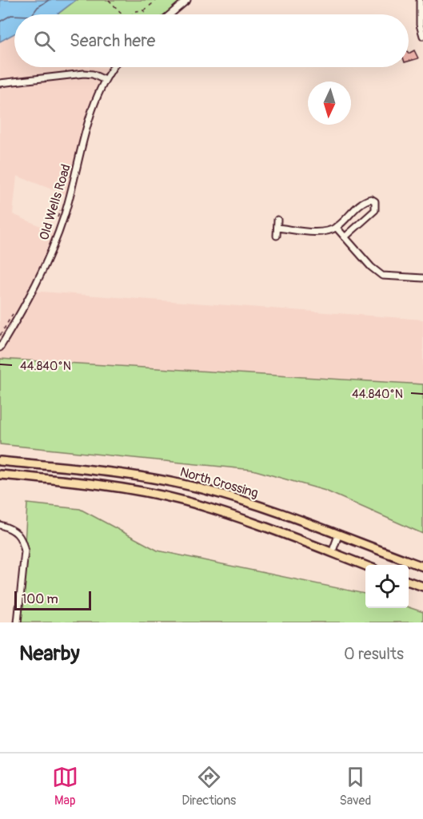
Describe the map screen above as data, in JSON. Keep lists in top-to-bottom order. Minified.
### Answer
{"streets":{"main road":["North Crossing"],"street":["Old Wells Road"]},"scale_bar":"100 m","north":"bottom","page":{"search":"Search here","scale":"100 m","heading":["Nearby","0 results"],"nav":["Map","Directions","Saved"]},"coordinates":["44.840°N"]}
